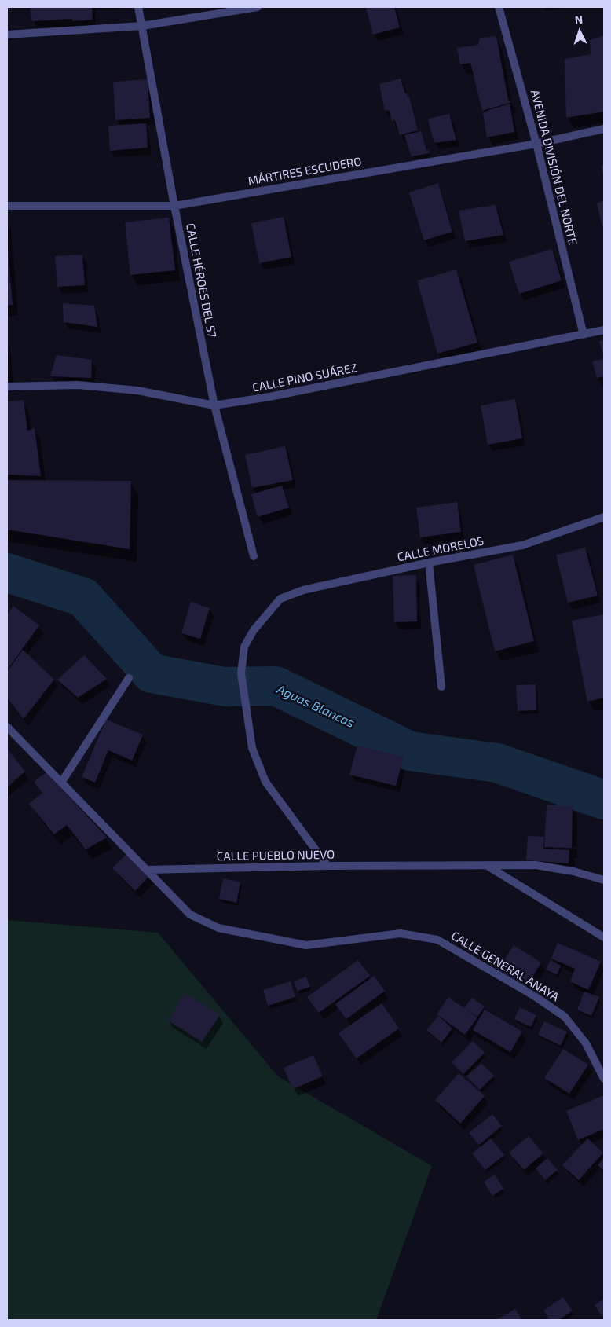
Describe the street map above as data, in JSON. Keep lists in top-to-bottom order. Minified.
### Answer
{"streets":{"street":["AVENIDA DIVISIÓN DEL NORTE","MÁRTIRES ESCUDERO","CALLE HÉROES DEL 57","CALLE PINO SUÁREZ","CALLE MORELOS","CALLE PUEBLO NUEVO","CALLE GENERAL ANAYA"]},"crossings":[["AVENIDA DIVISIÓN DEL NORTE","MÁRTIRES ESCUDERO"],["AVENIDA DIVISIÓN DEL NORTE","CALLE PINO SUÁREZ"],["MÁRTIRES ESCUDERO","CALLE HÉROES DEL 57"],["CALLE HÉROES DEL 57","CALLE PINO SUÁREZ"],["CALLE MORELOS","CALLE PUEBLO NUEVO"],["CALLE PUEBLO NUEVO","CALLE GENERAL ANAYA"]],"water":["Aguas Blancas"],"north":"top"}
